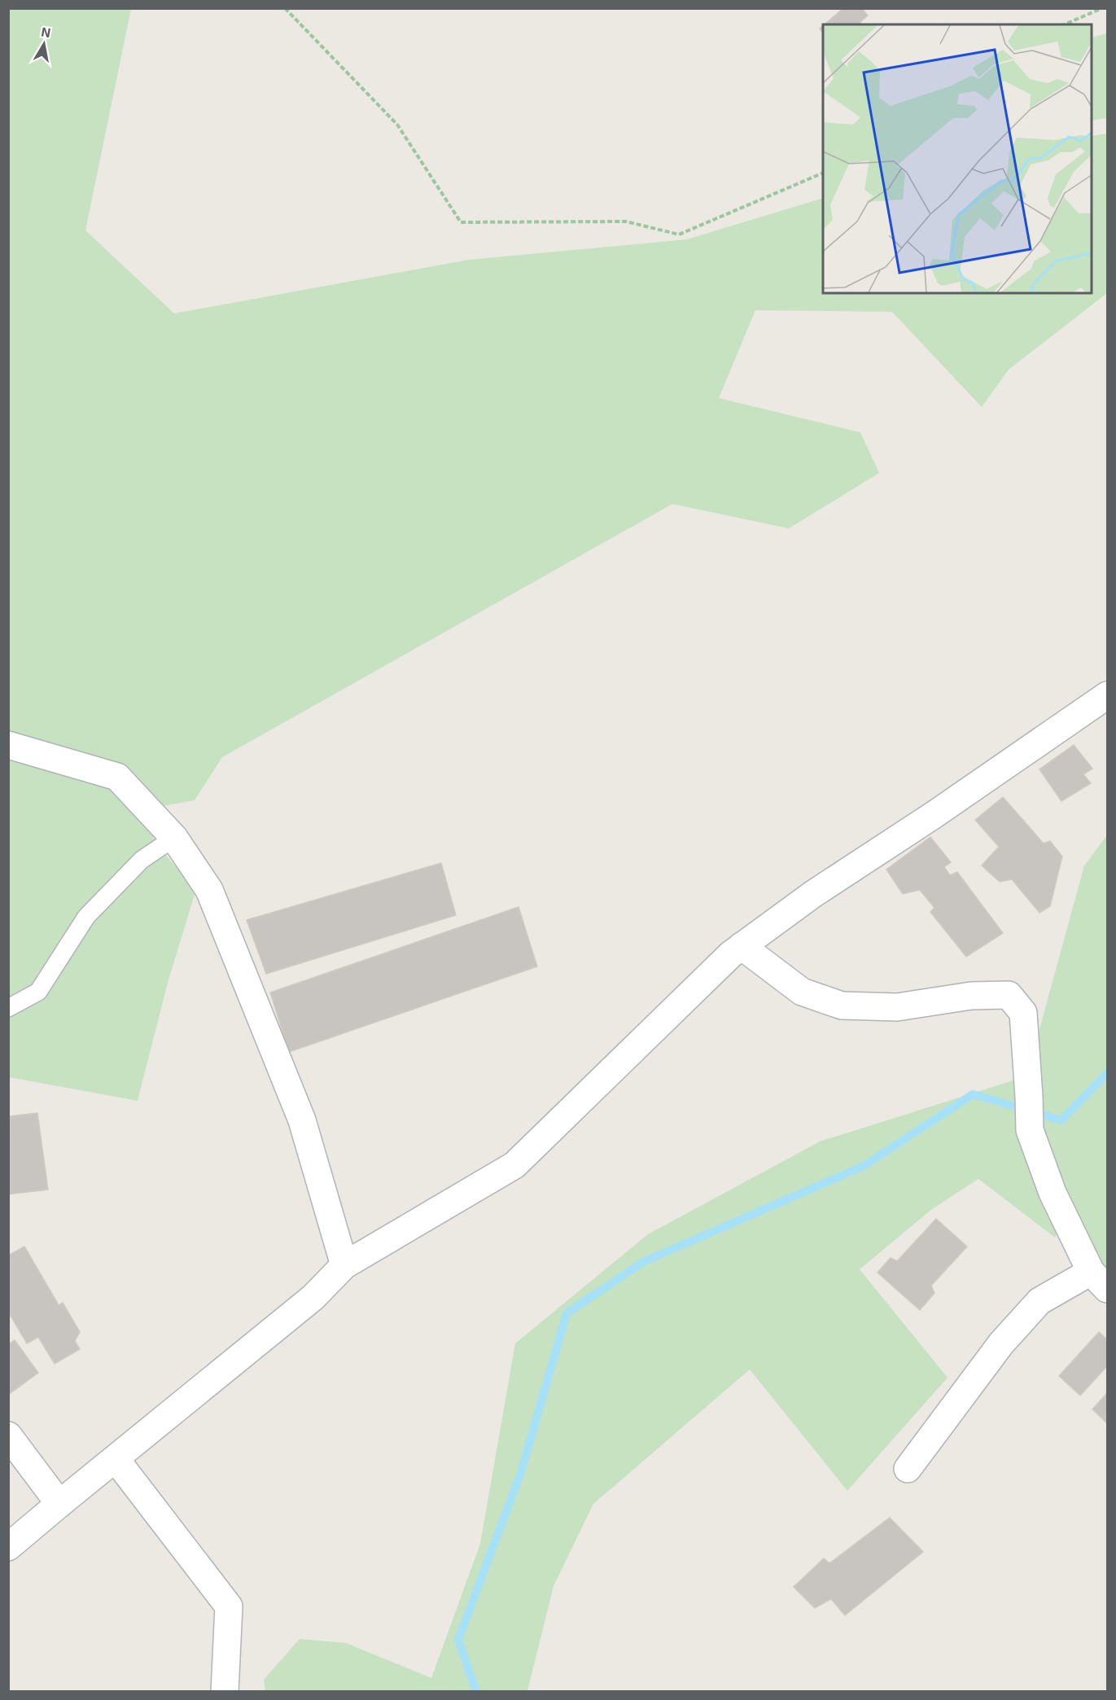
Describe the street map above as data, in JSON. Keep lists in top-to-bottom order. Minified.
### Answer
{"north":"top"}
